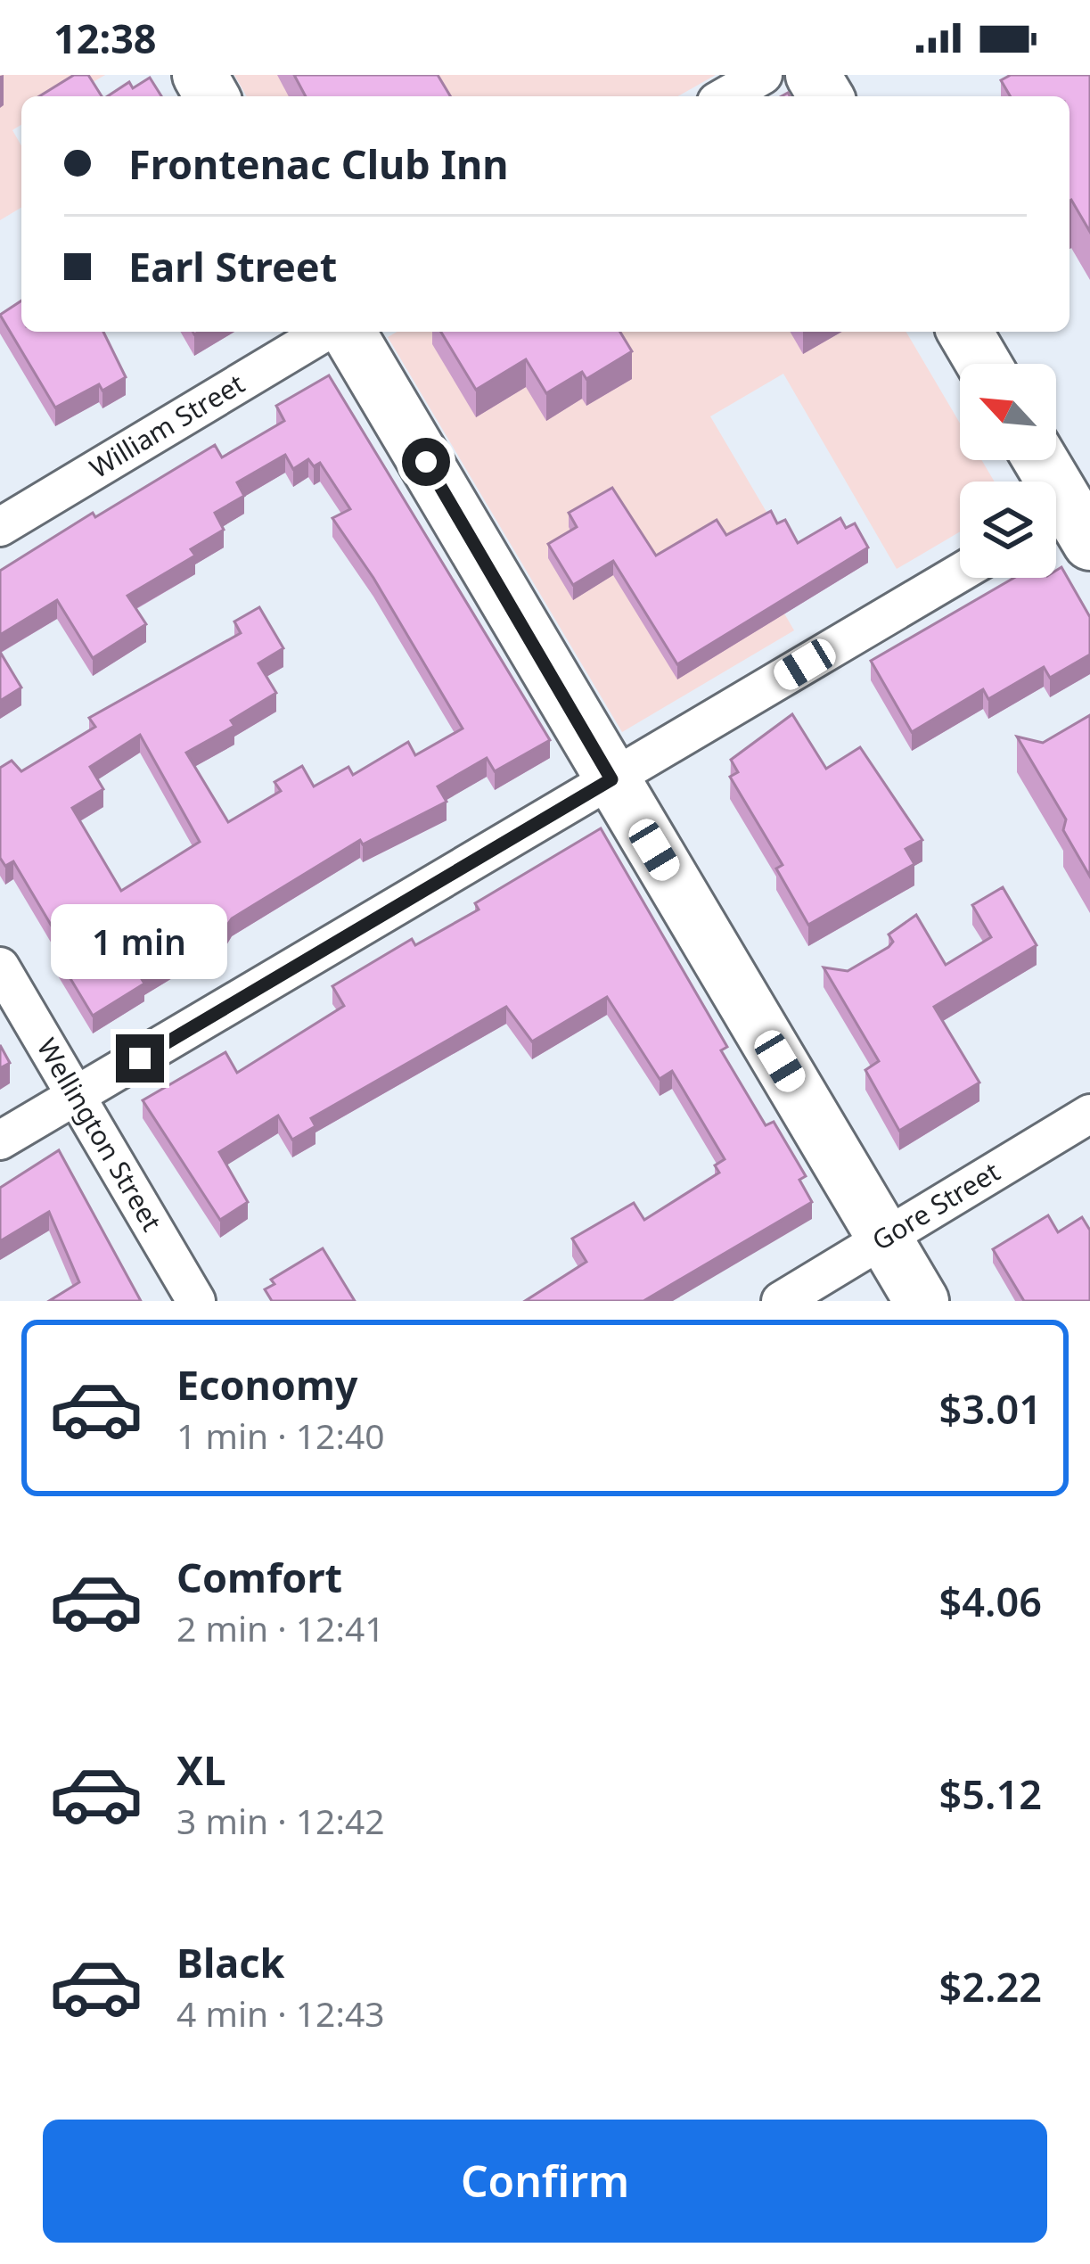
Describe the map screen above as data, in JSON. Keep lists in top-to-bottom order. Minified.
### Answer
{"streets":{"street":["William Street","Wellington Street","Gore Street"]},"north":"top left","page":{"status":"12:38","banner":["Frontenac Club Inn","Earl Street"],"bubble":"1 min","list":[{"name":"Economy","note":"1 min · 12:40","value":"$3.01"},{"name":"Comfort","note":"2 min · 12:41","value":"$4.06"},{"name":"XL","note":"3 min · 12:42","value":"$5.12"},{"name":"Black","note":"4 min · 12:43","value":"$2.22"}],"buttons":"Confirm"}}
